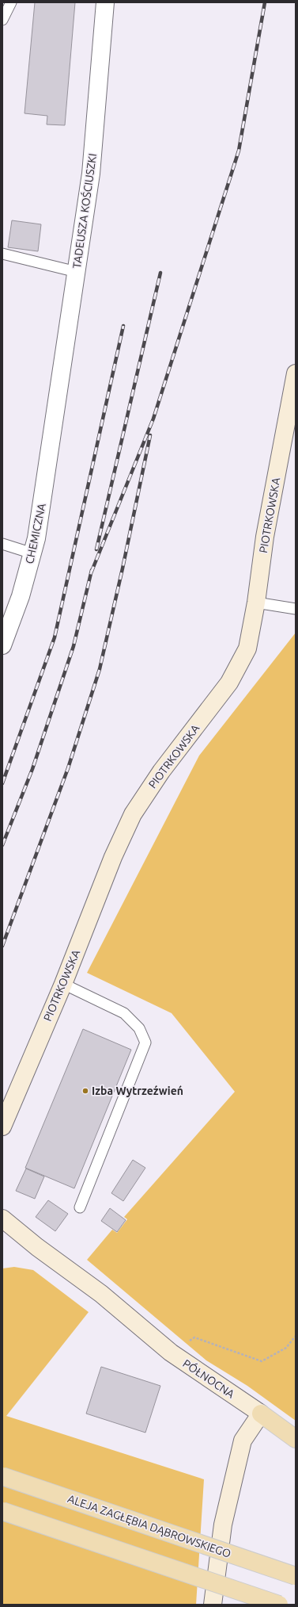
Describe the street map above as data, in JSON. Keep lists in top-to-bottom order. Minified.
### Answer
{"streets":{"main road":["ALEJA ZAGŁĘBIA DĄBROWSKIEGO"],"street":["TADEUSZA KOŚCIUSZKI","PIOTRKOWSKA","CHEMICZNA","PÓŁNOCNA"]},"crossings":[["TADEUSZA KOŚCIUSZKI","CHEMICZNA"]],"places":["Izba Wytrzeźwień"]}
